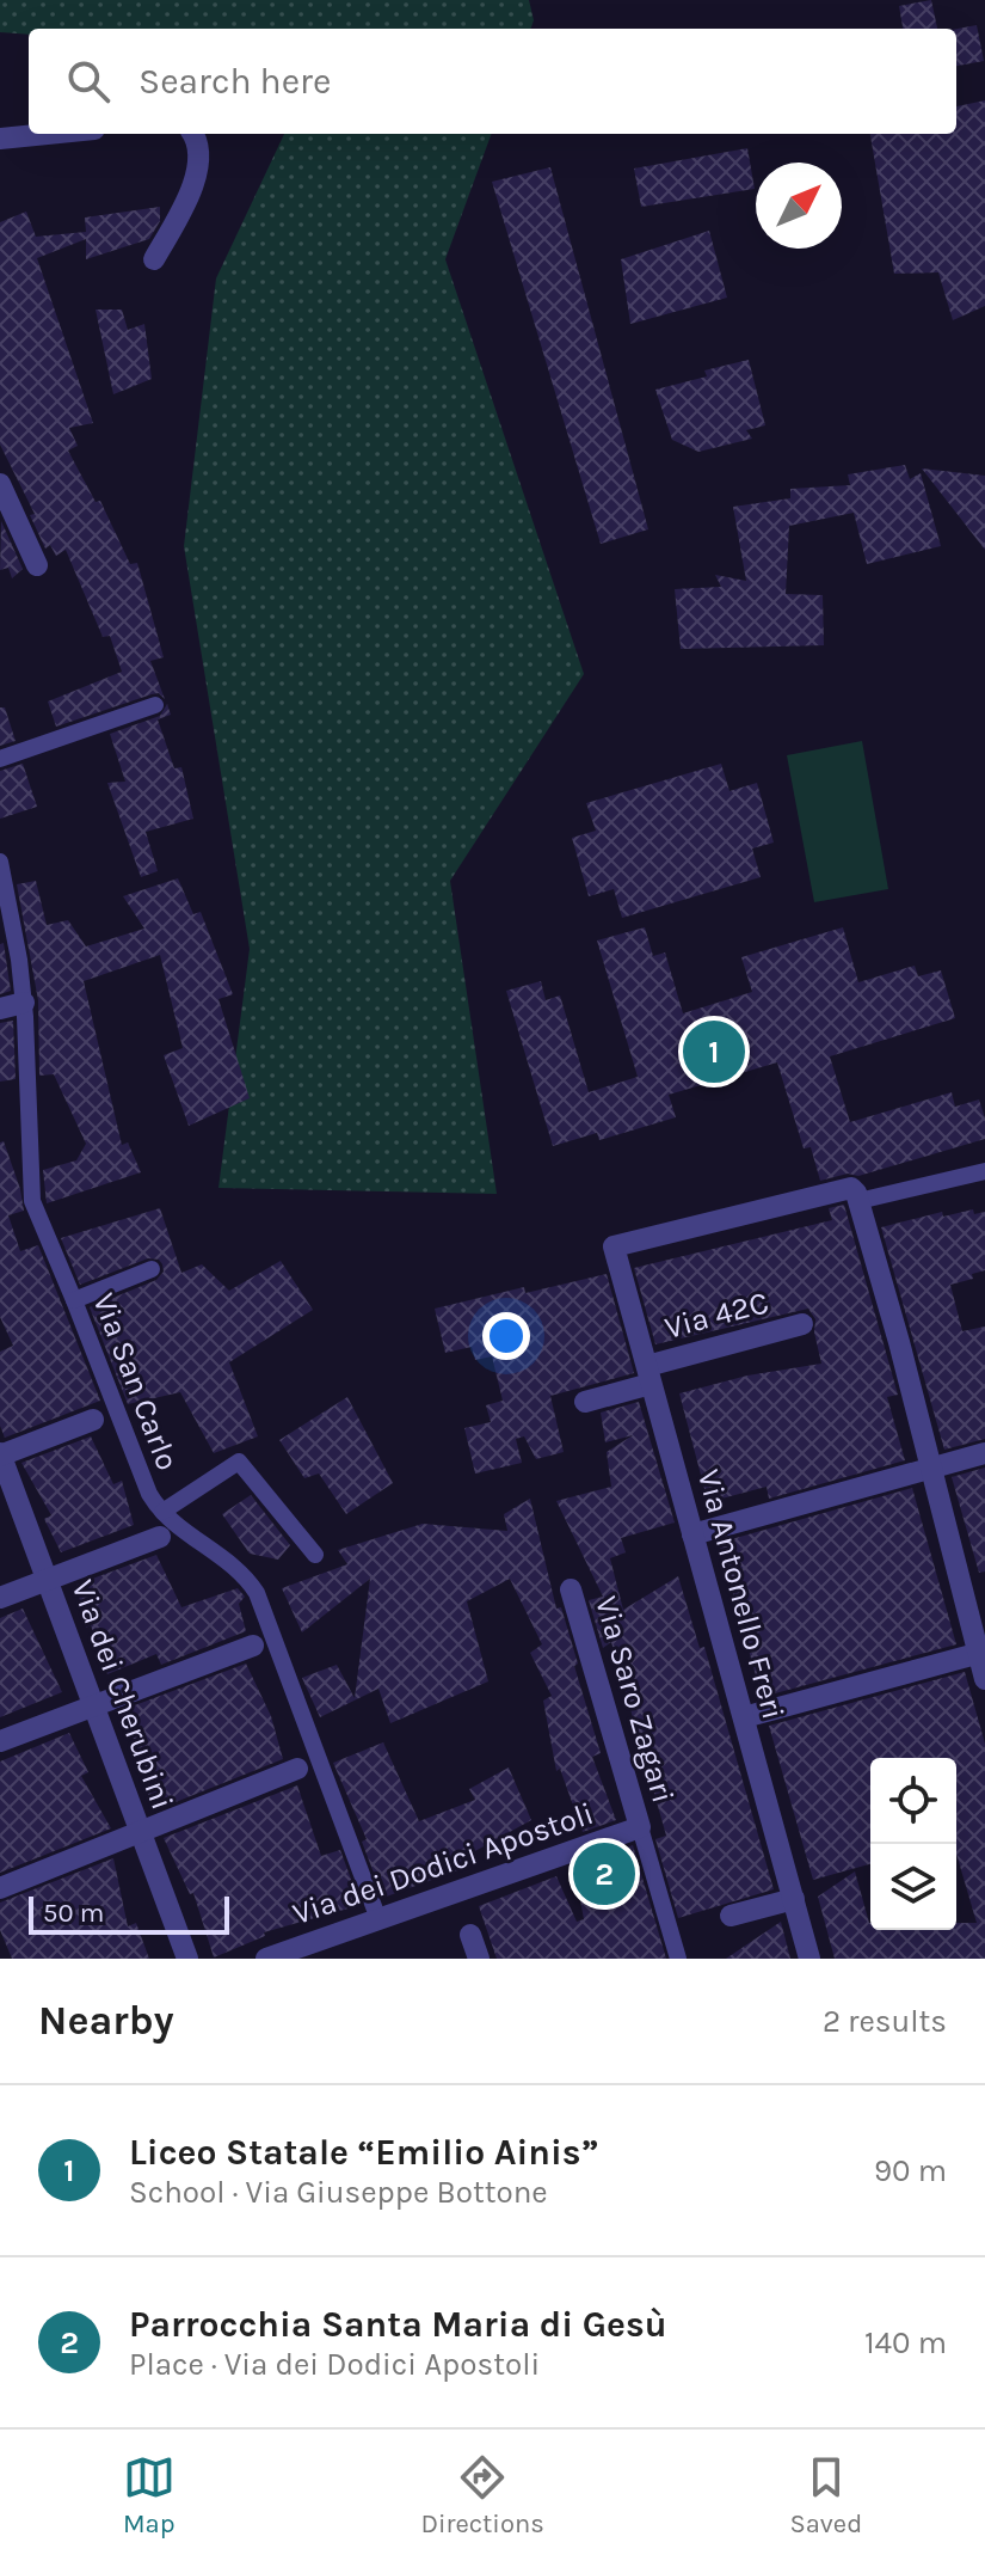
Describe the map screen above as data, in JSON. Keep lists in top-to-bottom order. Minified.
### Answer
{"streets":{"street":["Via 42C","Via San Carlo","Via Antonello Freri","Via dei Cherubini","Via Saro Zagari","Via dei Dodici Apostoli"]},"crossings":[["Via 42C","Via Antonello Freri"],["Via San Carlo","Via dei Dodici Apostoli"],["Via Saro Zagari","Via dei Dodici Apostoli"]],"scale_bar":"50 m","north":"top right","page":{"search":"Search here","pins":["1","2"],"scale":"50 m","heading":["Nearby","2 results"],"list":[{"mark":"1","name":"Liceo Statale “Emilio Ainis”","note":"School · Via Giuseppe Bottone","value":"90 m"},{"mark":"2","name":"Parrocchia Santa Maria di Gesù","note":"Place · Via dei Dodici Apostoli","value":"140 m"}],"nav":["Map","Directions","Saved"]}}
